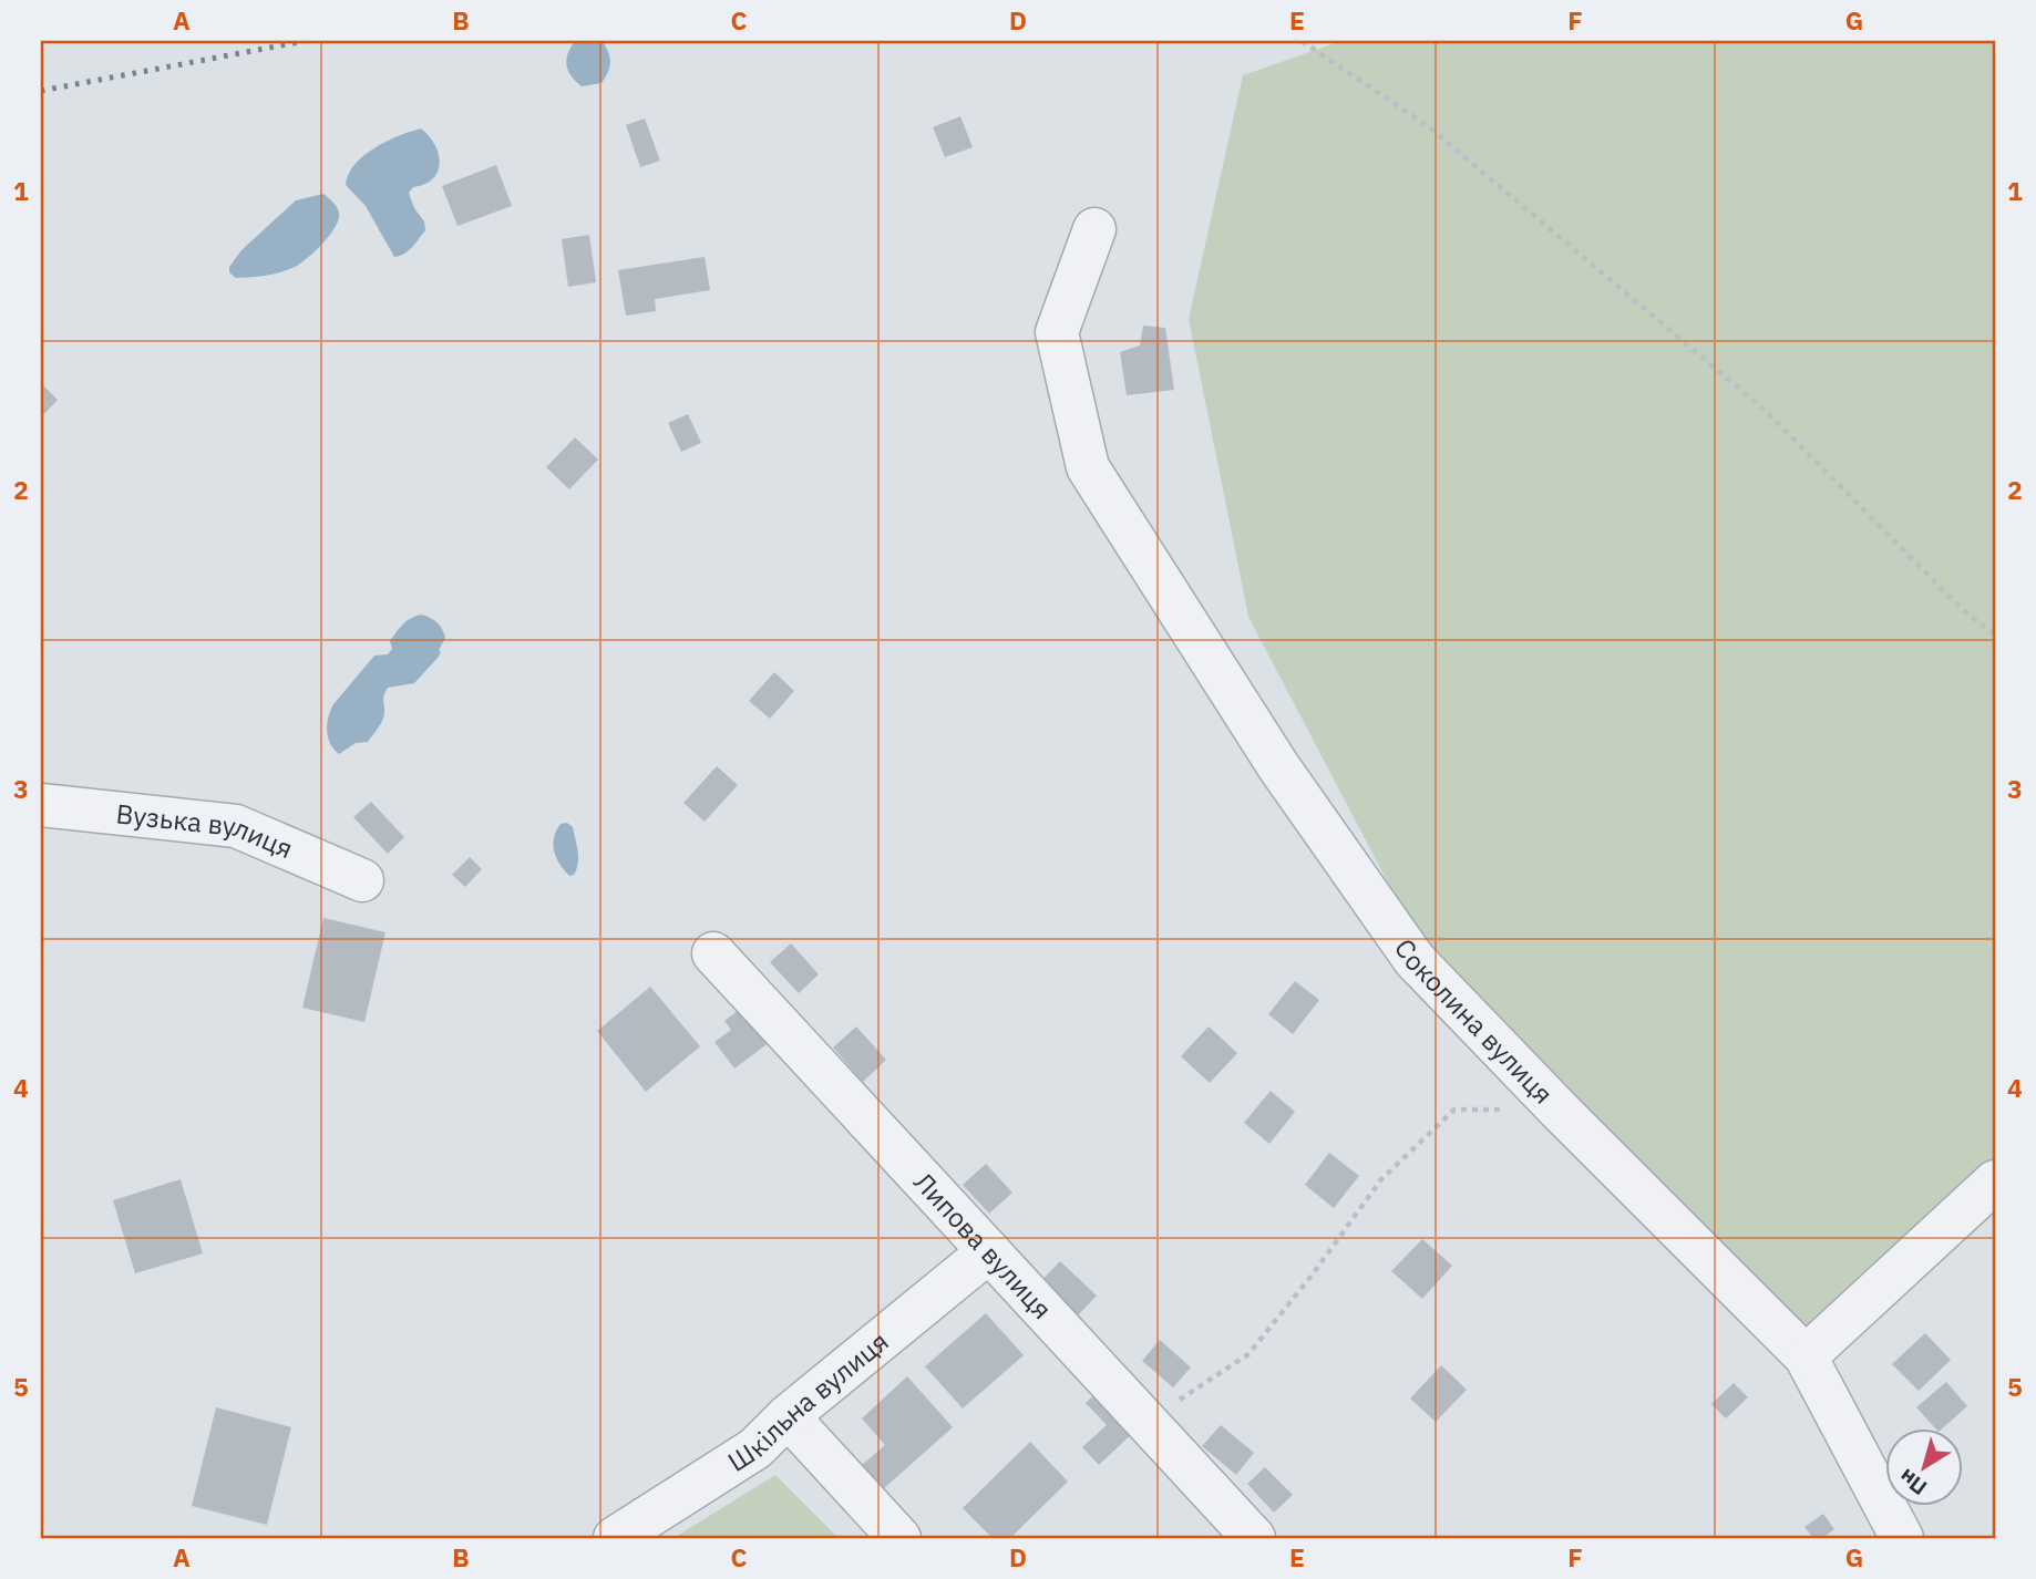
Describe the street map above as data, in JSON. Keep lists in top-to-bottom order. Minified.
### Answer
{"streets":{"street":["Вузька вулиця","Соколина вулиця","Липова вулиця","Шкільна вулиця"]},"crossings":[["Липова вулиця","Шкільна вулиця"]],"north":"bottom left","grid":{"columns":["A","B","C","D","E","F","G"],"rows":["1","2","3","4","5"]}}
